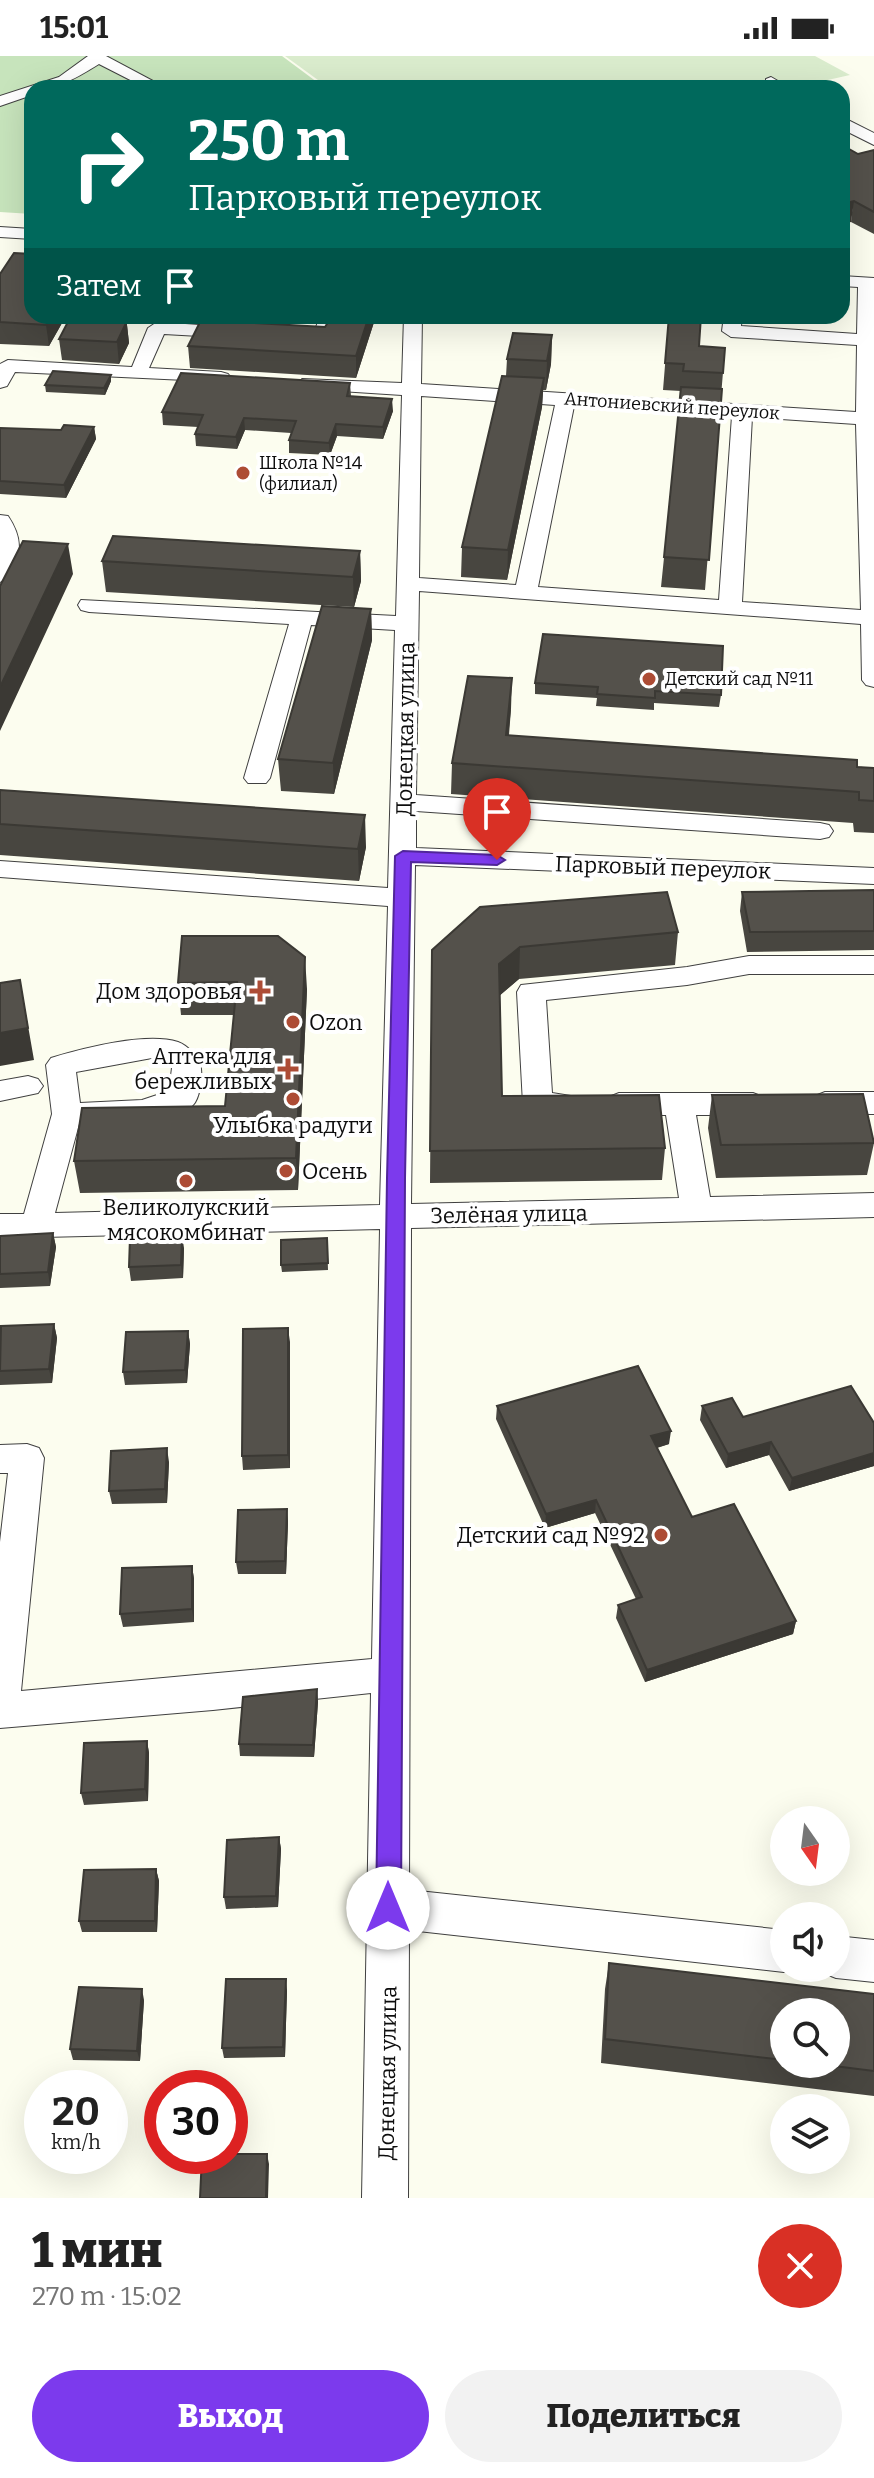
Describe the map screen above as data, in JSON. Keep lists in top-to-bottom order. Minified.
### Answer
{"streets":{"street":["Антониевский переулок","Донецкая улица","Парковый переулок","Зелёная улица"]},"crossings":[["Антониевский переулок","Донецкая улица"],["Донецкая улица","Парковый переулок"],["Донецкая улица","Зелёная улица"]],"places":{"other":["Школа №14 (филиал)","Детский сад №11","Ozon","Улыбка радуги","Осень","Великолукский мясокомбинат","Детский сад №92"],"health":["Дом здоровья","Аптека для бережливых"]},"north":"bottom","page":{"status":"15:01","turn":["250 m","Парковый переулок"],"then":"Затем","speed":"20 km/h","limit":"30","heading":["1 мин","270 m · 15:02"],"buttons":["Выход","Поделиться"]}}
